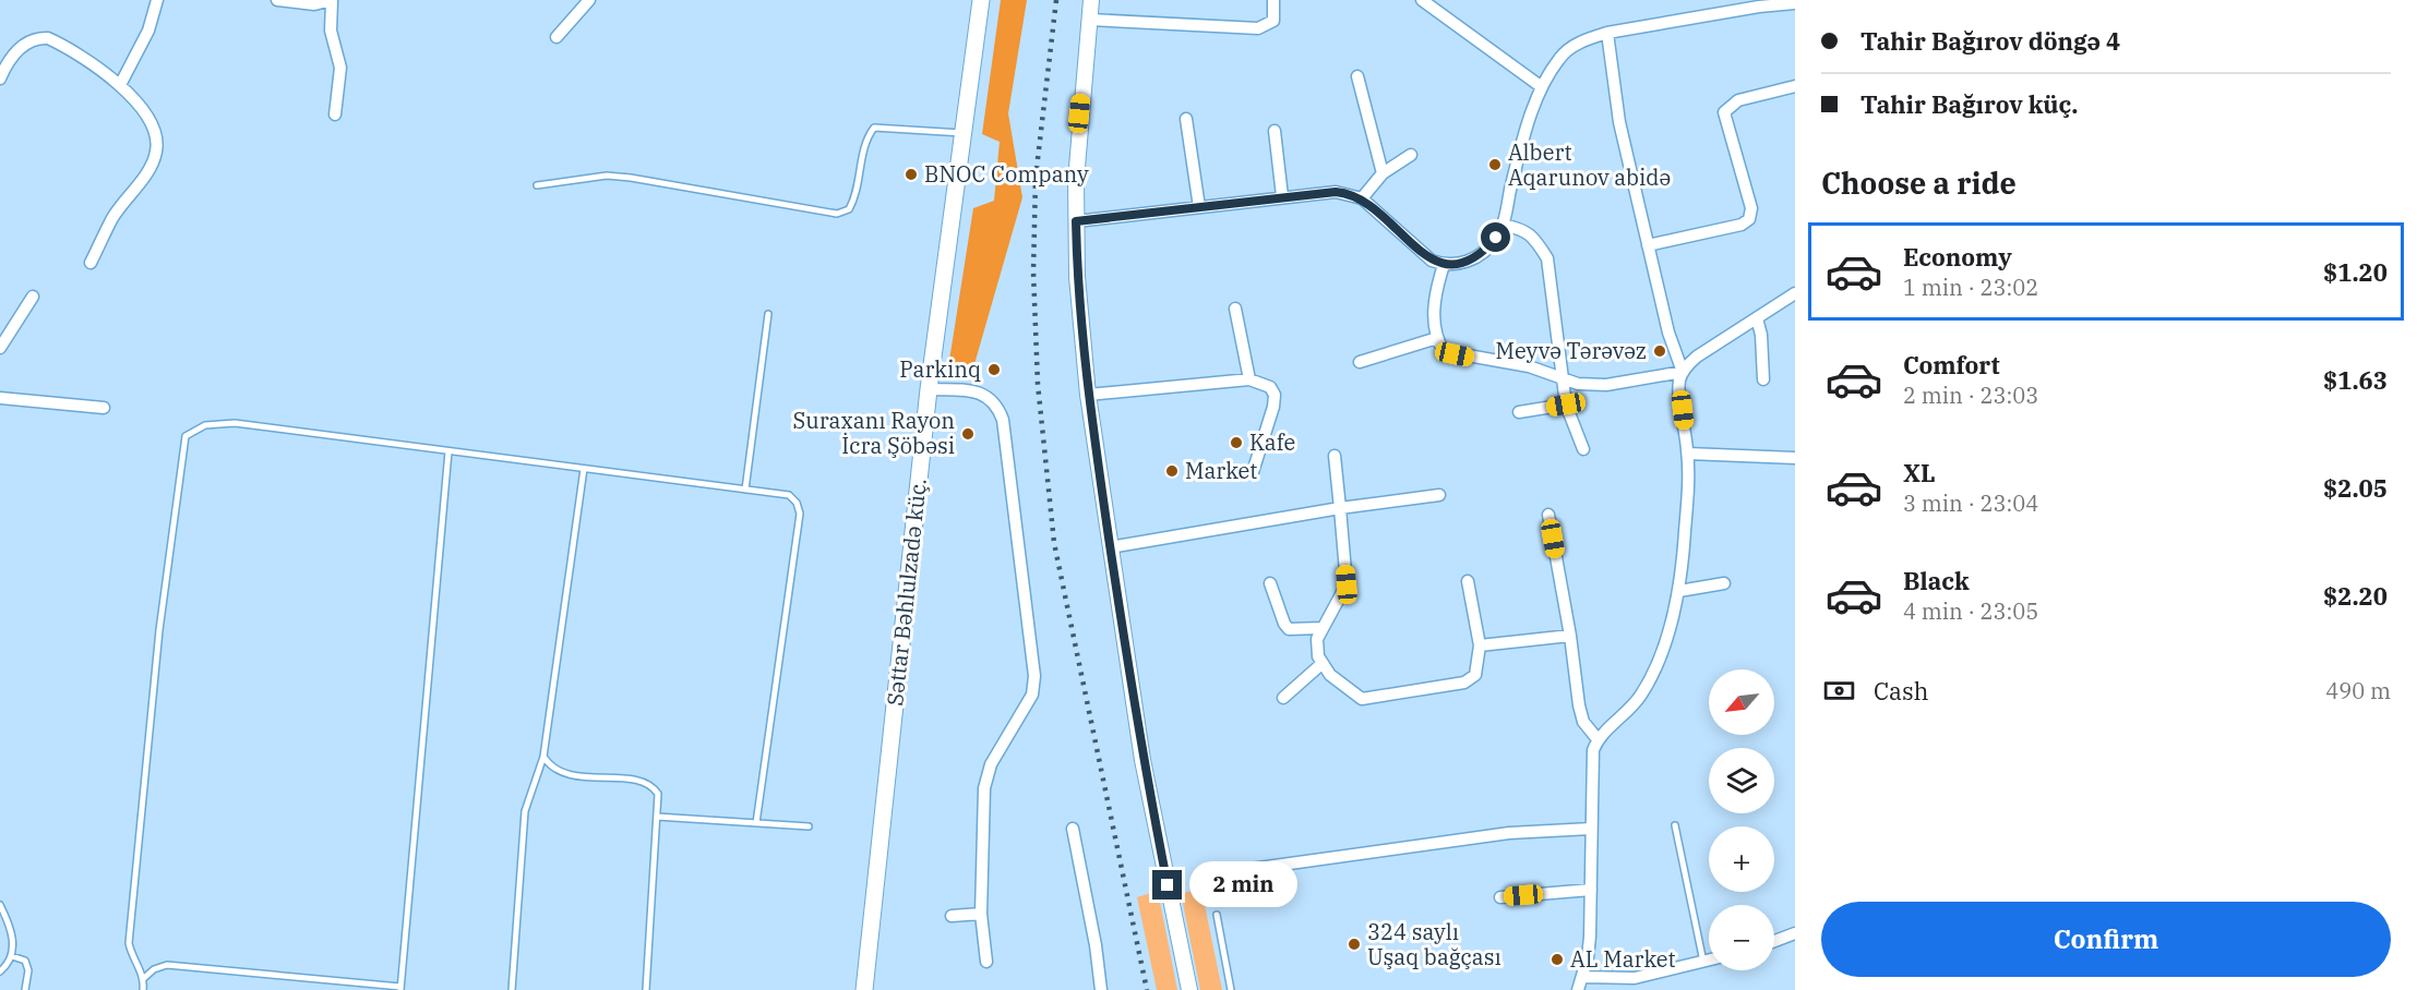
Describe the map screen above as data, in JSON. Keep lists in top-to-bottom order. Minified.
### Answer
{"streets":{"main road":["Səttar Bəhlulzadə küç."]},"places":["Albert Aqarunov abidə","BNOC Company","Meyvə Tərəvəz","Parkinq","Suraxanı Rayon İcra Şöbəsi","Kafe","Market","324 saylı Uşaq bağçası","AL Market"],"north":"bottom left","page":{"banner":["Tahir Bağırov döngə 4","Tahir Bağırov küç."],"heading":"Choose a ride","list":[{"name":"Economy","note":"1 min · 23:02","value":"$1.20"},{"name":"Comfort","note":"2 min · 23:03","value":"$1.63"},{"name":"XL","note":"3 min · 23:04","value":"$2.05"},{"name":"Black","note":"4 min · 23:05","value":"$2.20"}],"pay":["Cash","490 m"],"map_buttons":["+","−"],"bubble":"2 min","buttons":"Confirm"}}
